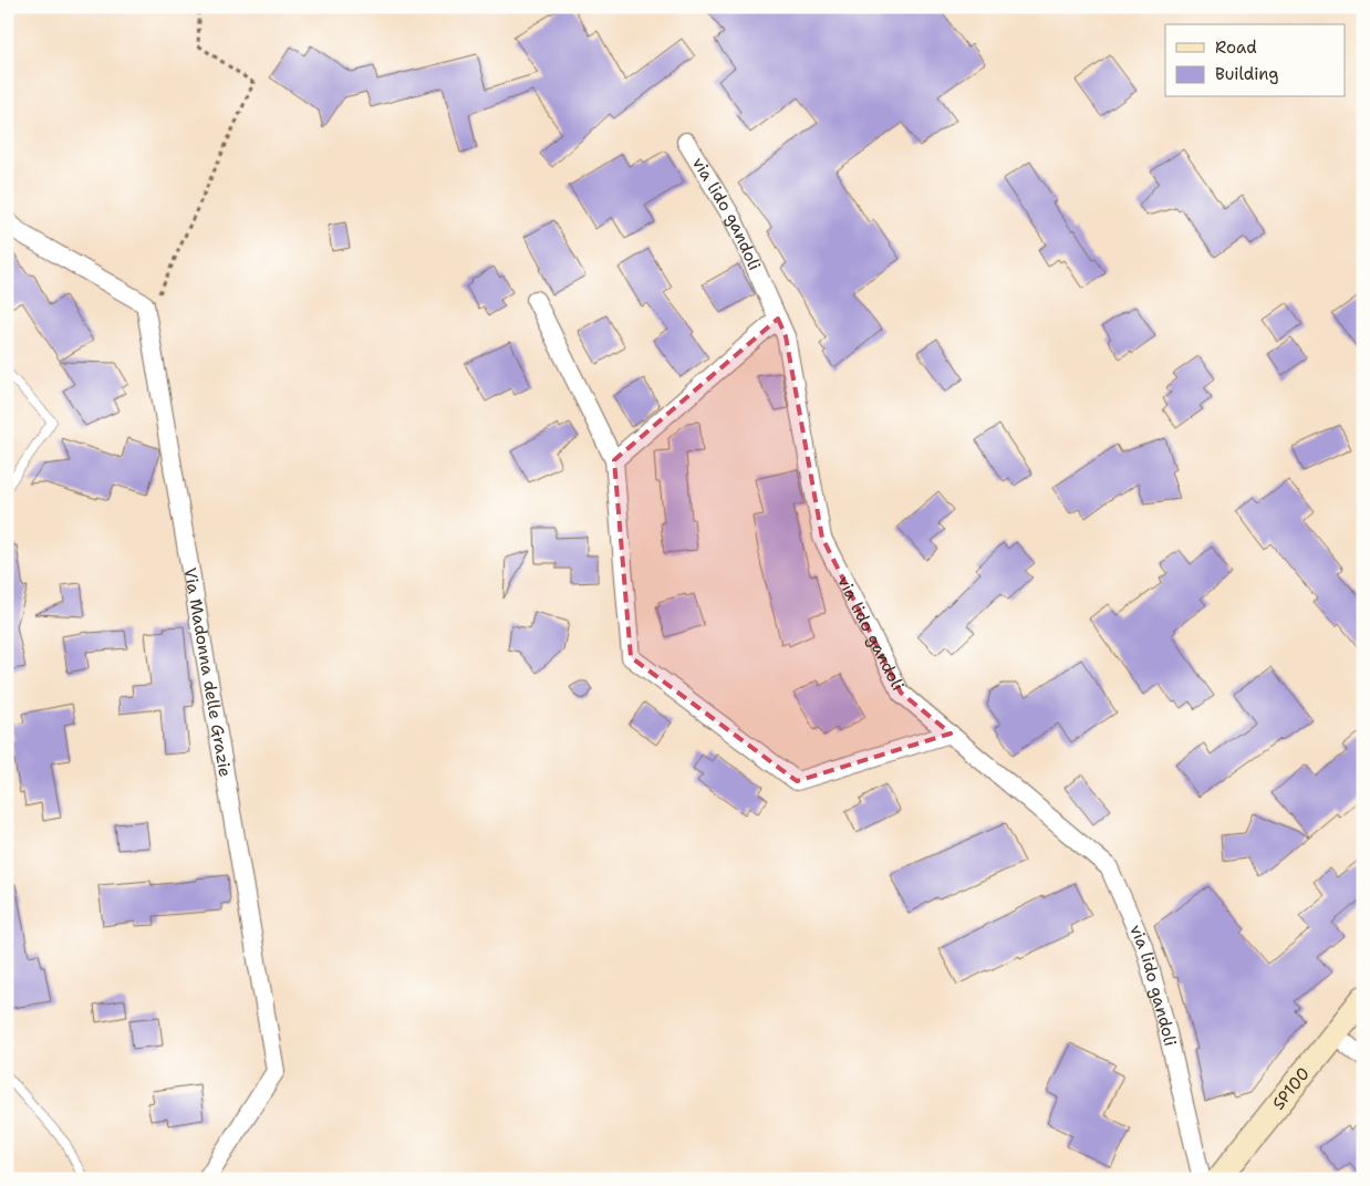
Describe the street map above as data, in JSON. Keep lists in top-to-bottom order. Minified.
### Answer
{"streets":{"main road":["SP100"],"street":["via lido gandoli","Via Madonna delle Grazie"]},"legend":["Road","Building"]}
